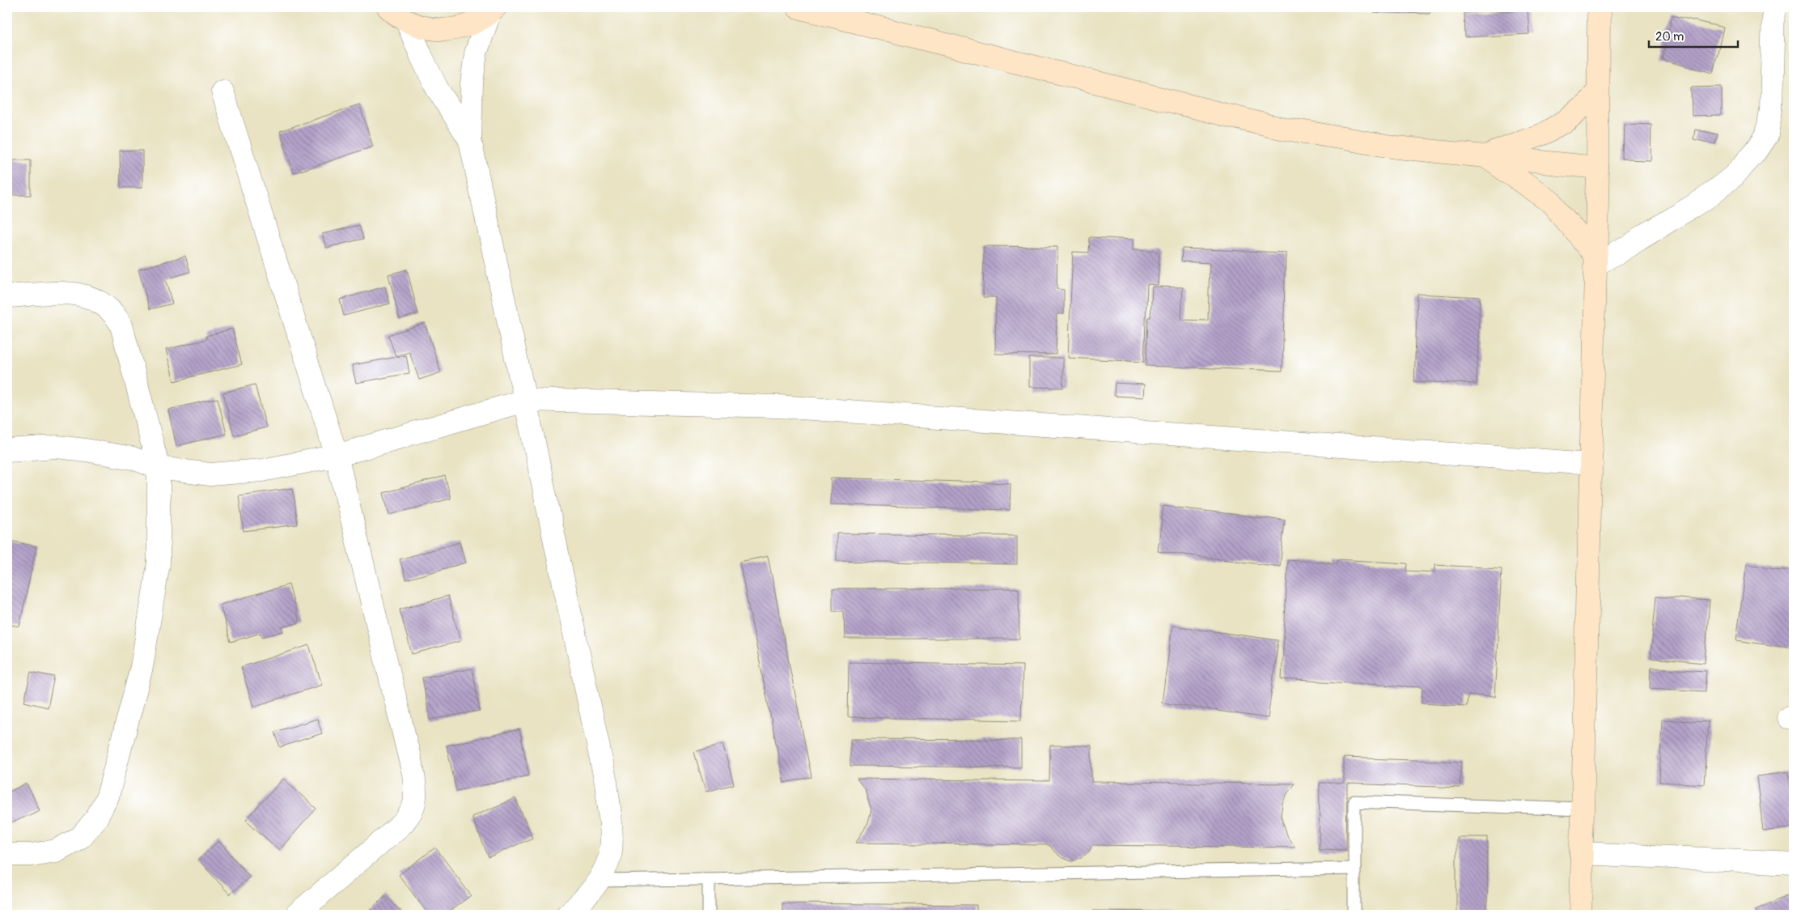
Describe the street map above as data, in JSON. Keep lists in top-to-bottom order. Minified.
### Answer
{"scale_bar":"20 m"}
